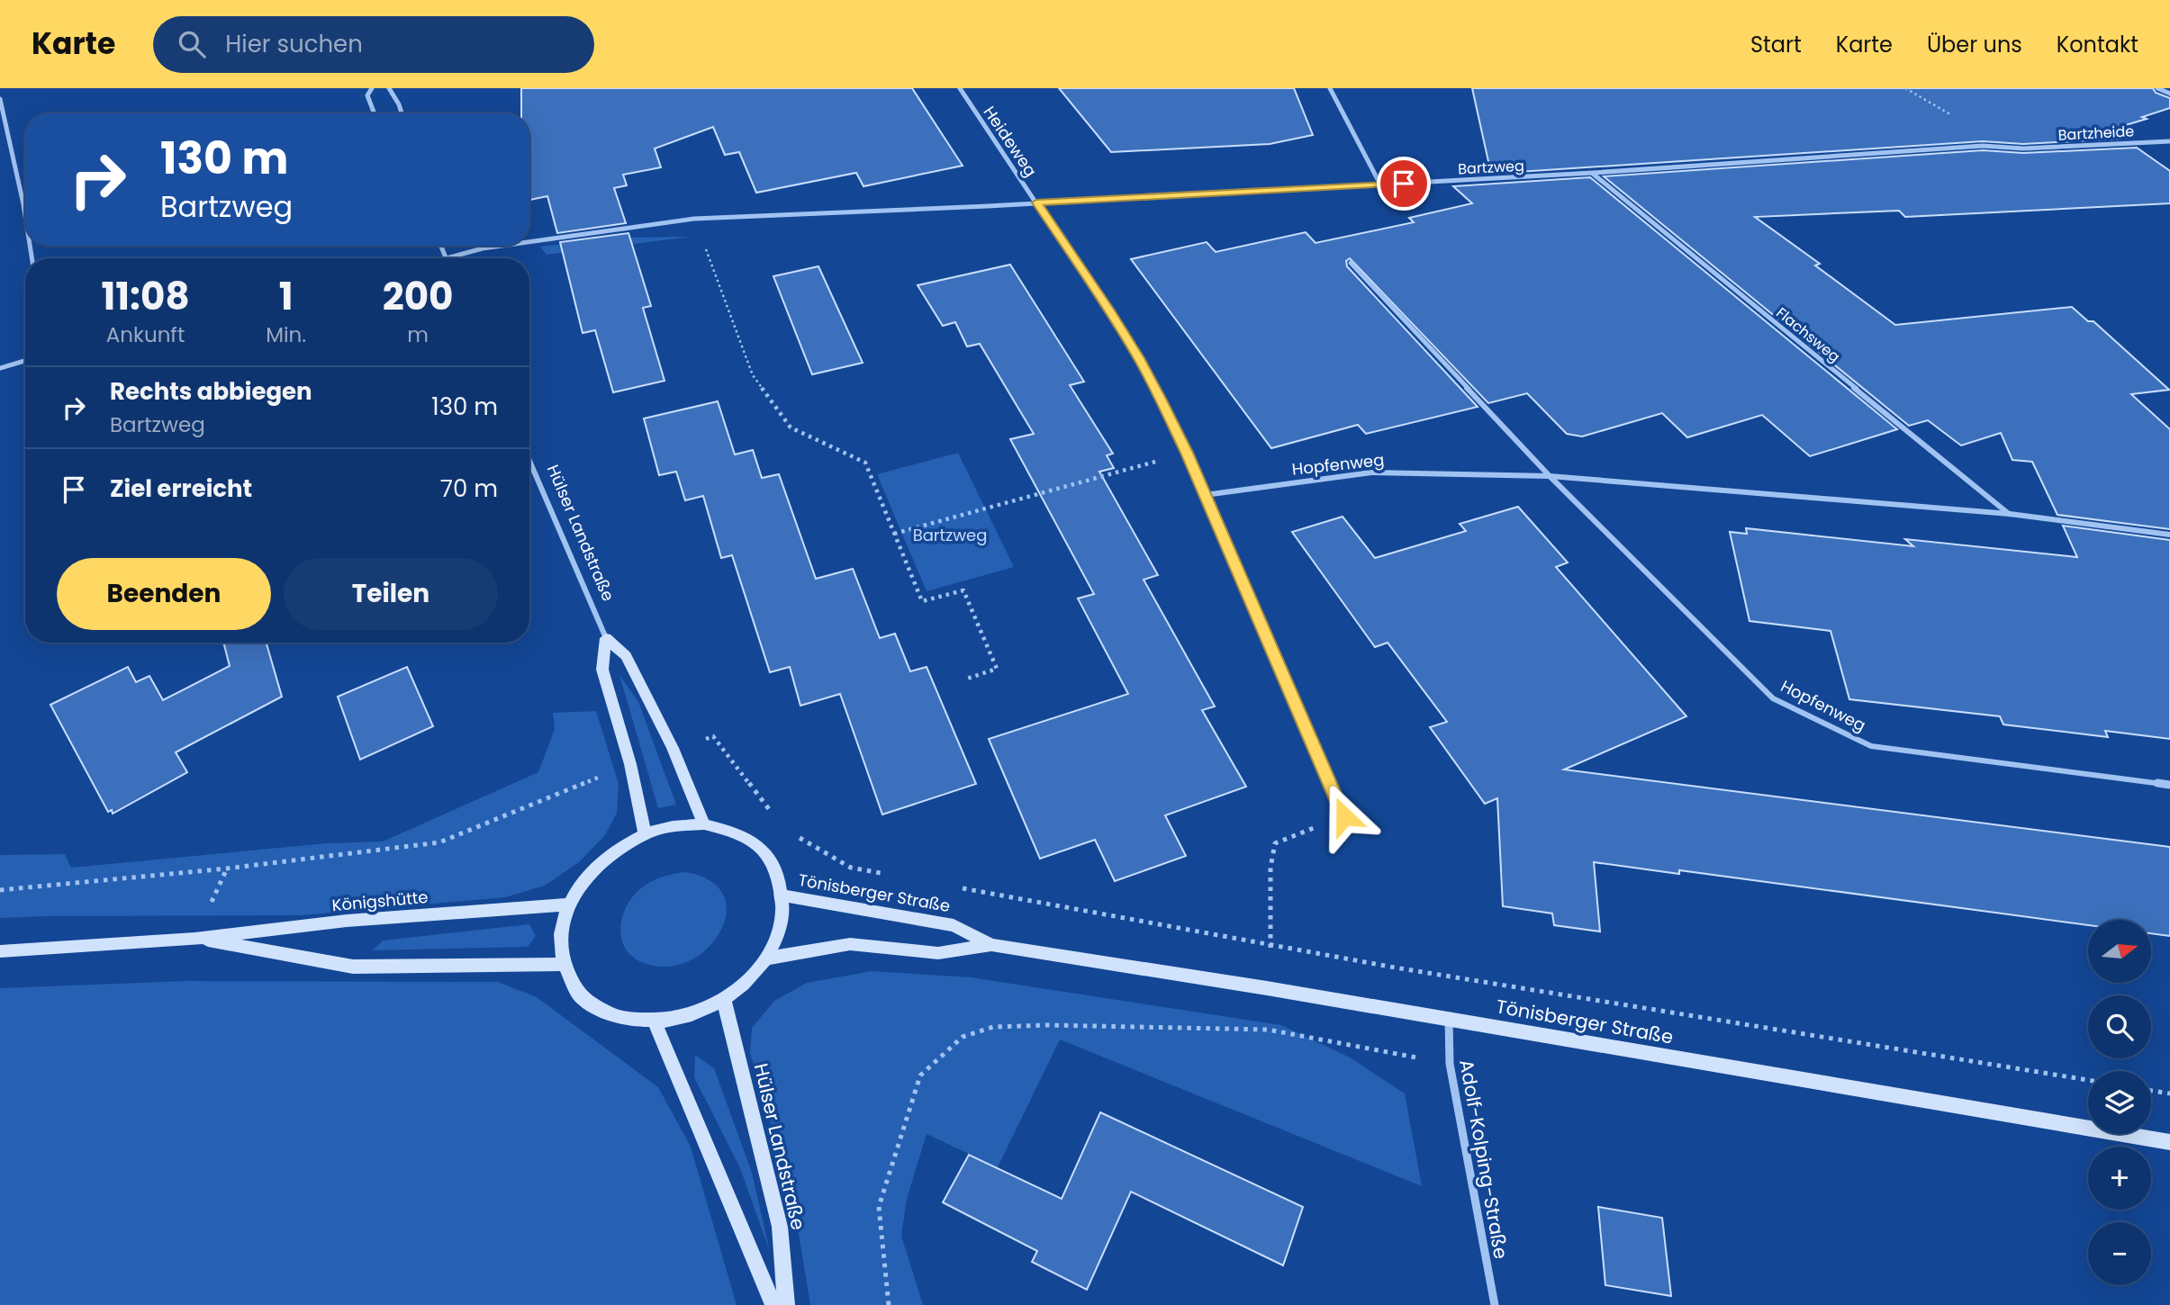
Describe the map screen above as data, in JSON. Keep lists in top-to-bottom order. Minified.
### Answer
{"streets":{"street":["Bartzheide","Heideweg","Bartzweg","Flachsweg","Hopfenweg","Hülser Landstraße","Tönisberger Straße","Königshütte","Adolf-Kolping-Straße"]},"crossings":[["Bartzheide","Bartzweg"],["Heideweg","Bartzweg"],["Heideweg","Hopfenweg"],["Bartzweg","Flachsweg"],["Flachsweg","Hopfenweg"],["Hülser Landstraße","Tönisberger Straße"],["Hülser Landstraße","Königshütte"],["Tönisberger Straße","Königshütte"],["Tönisberger Straße","Adolf-Kolping-Straße"]],"parks":["Bartzweg"],"north":"right","page":{"header":"Karte","search":"Hier suchen","nav":["Start","Karte","Über uns","Kontakt"],"turn":["130 m","Bartzweg"],"eta":["11:08","Ankunft","1","Min.","200","m"],"list":[{"name":"Rechts abbiegen","note":"Bartzweg","value":"130 m"},{"name":"Ziel erreicht","value":"70 m"}],"buttons":["Beenden","Teilen"],"map_buttons":["+","−"]}}
